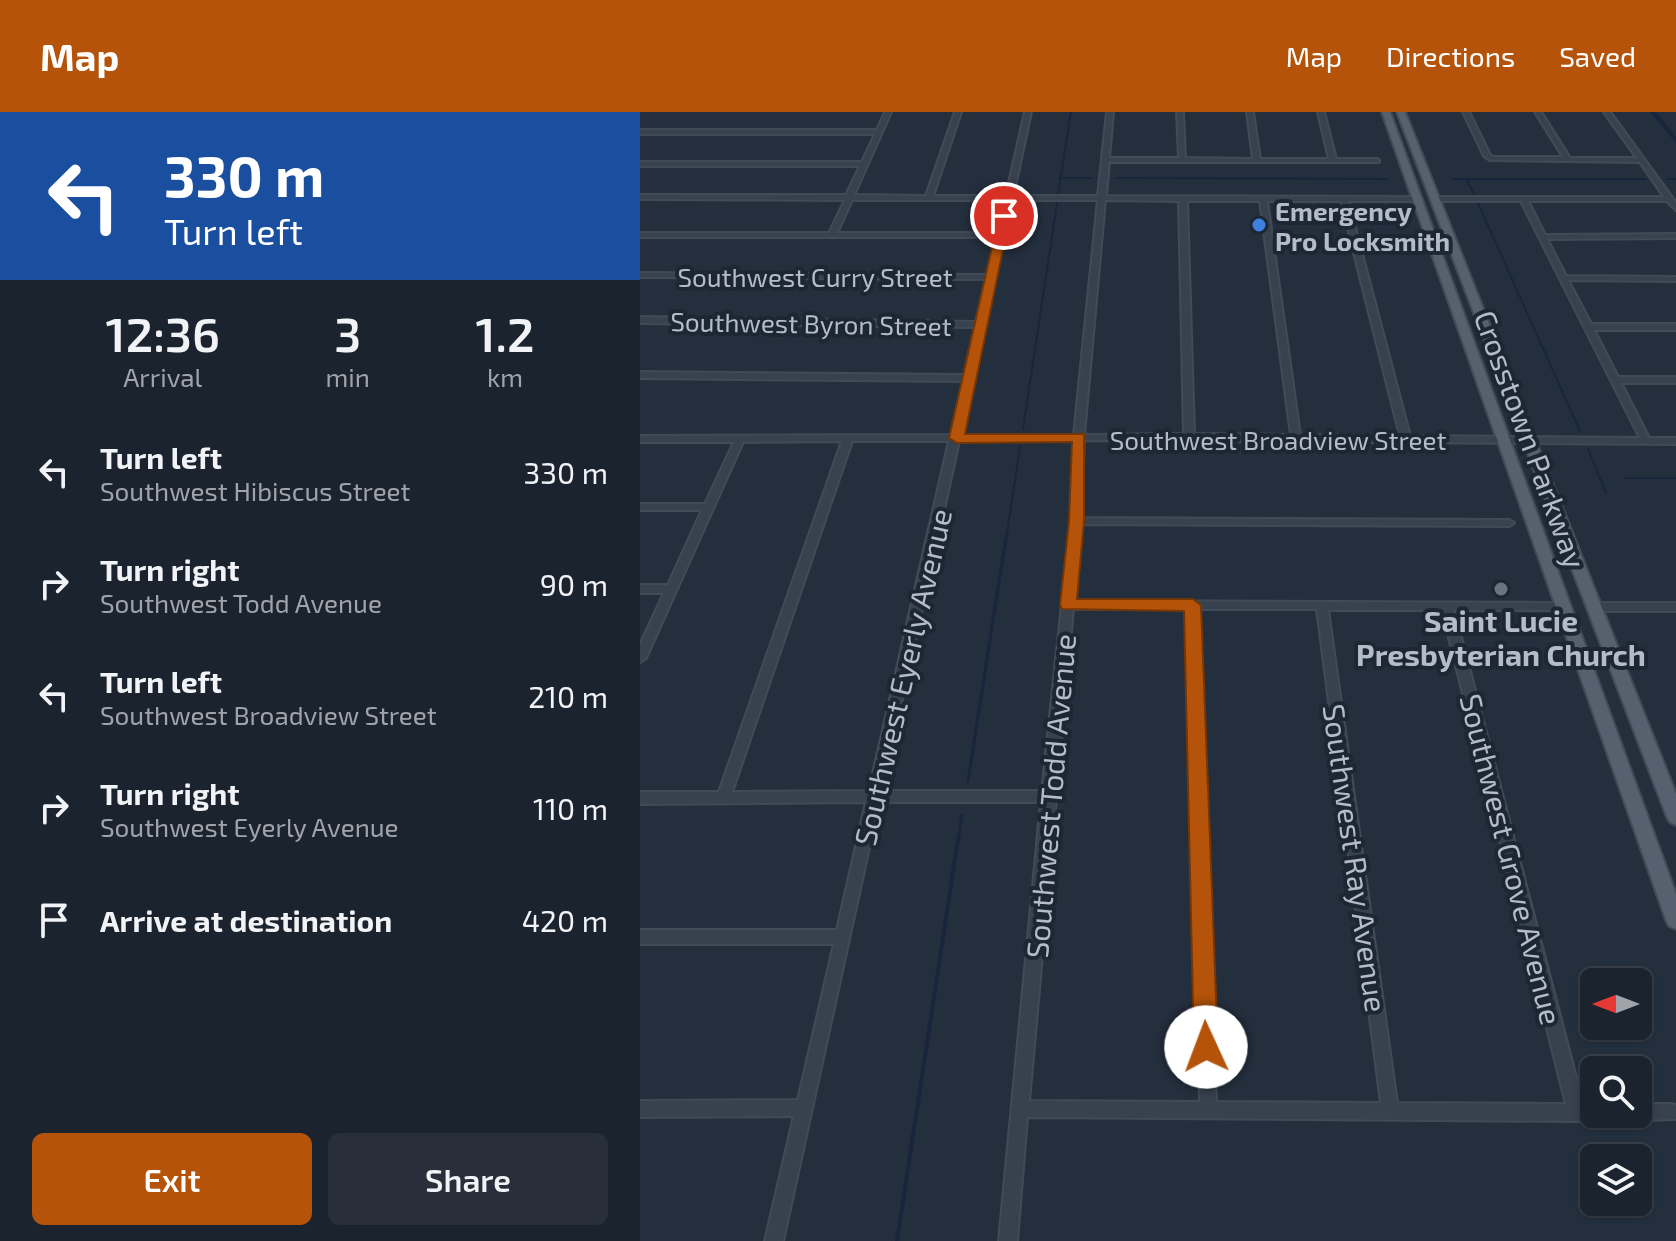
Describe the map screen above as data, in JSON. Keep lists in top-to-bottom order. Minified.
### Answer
{"streets":{"main road":["Crosstown Parkway"],"street":["Southwest Curry Street","Southwest Byron Street","Southwest Broadview Street","Southwest Eyerly Avenue","Southwest Todd Avenue","Southwest Ray Avenue","Southwest Grove Avenue"]},"crossings":[["Southwest Curry Street","Southwest Eyerly Avenue"],["Southwest Byron Street","Southwest Eyerly Avenue"],["Southwest Broadview Street","Crosstown Parkway"],["Southwest Broadview Street","Southwest Eyerly Avenue"],["Southwest Broadview Street","Southwest Todd Avenue"]],"places":["Emergency Pro Locksmith","Saint Lucie Presbyterian Church"],"north":"left","page":{"header":"Map","nav":["Map","Directions","Saved"],"turn":["330 m","Turn left"],"eta":["12:36","Arrival","3","min","1.2","km"],"list":[{"name":"Turn left","note":"Southwest Hibiscus Street","value":"330 m"},{"name":"Turn right","note":"Southwest Todd Avenue","value":"90 m"},{"name":"Turn left","note":"Southwest Broadview Street","value":"210 m"},{"name":"Turn right","note":"Southwest Eyerly Avenue","value":"110 m"},{"name":"Arrive at destination","value":"420 m"}],"buttons":["Exit","Share"]}}
